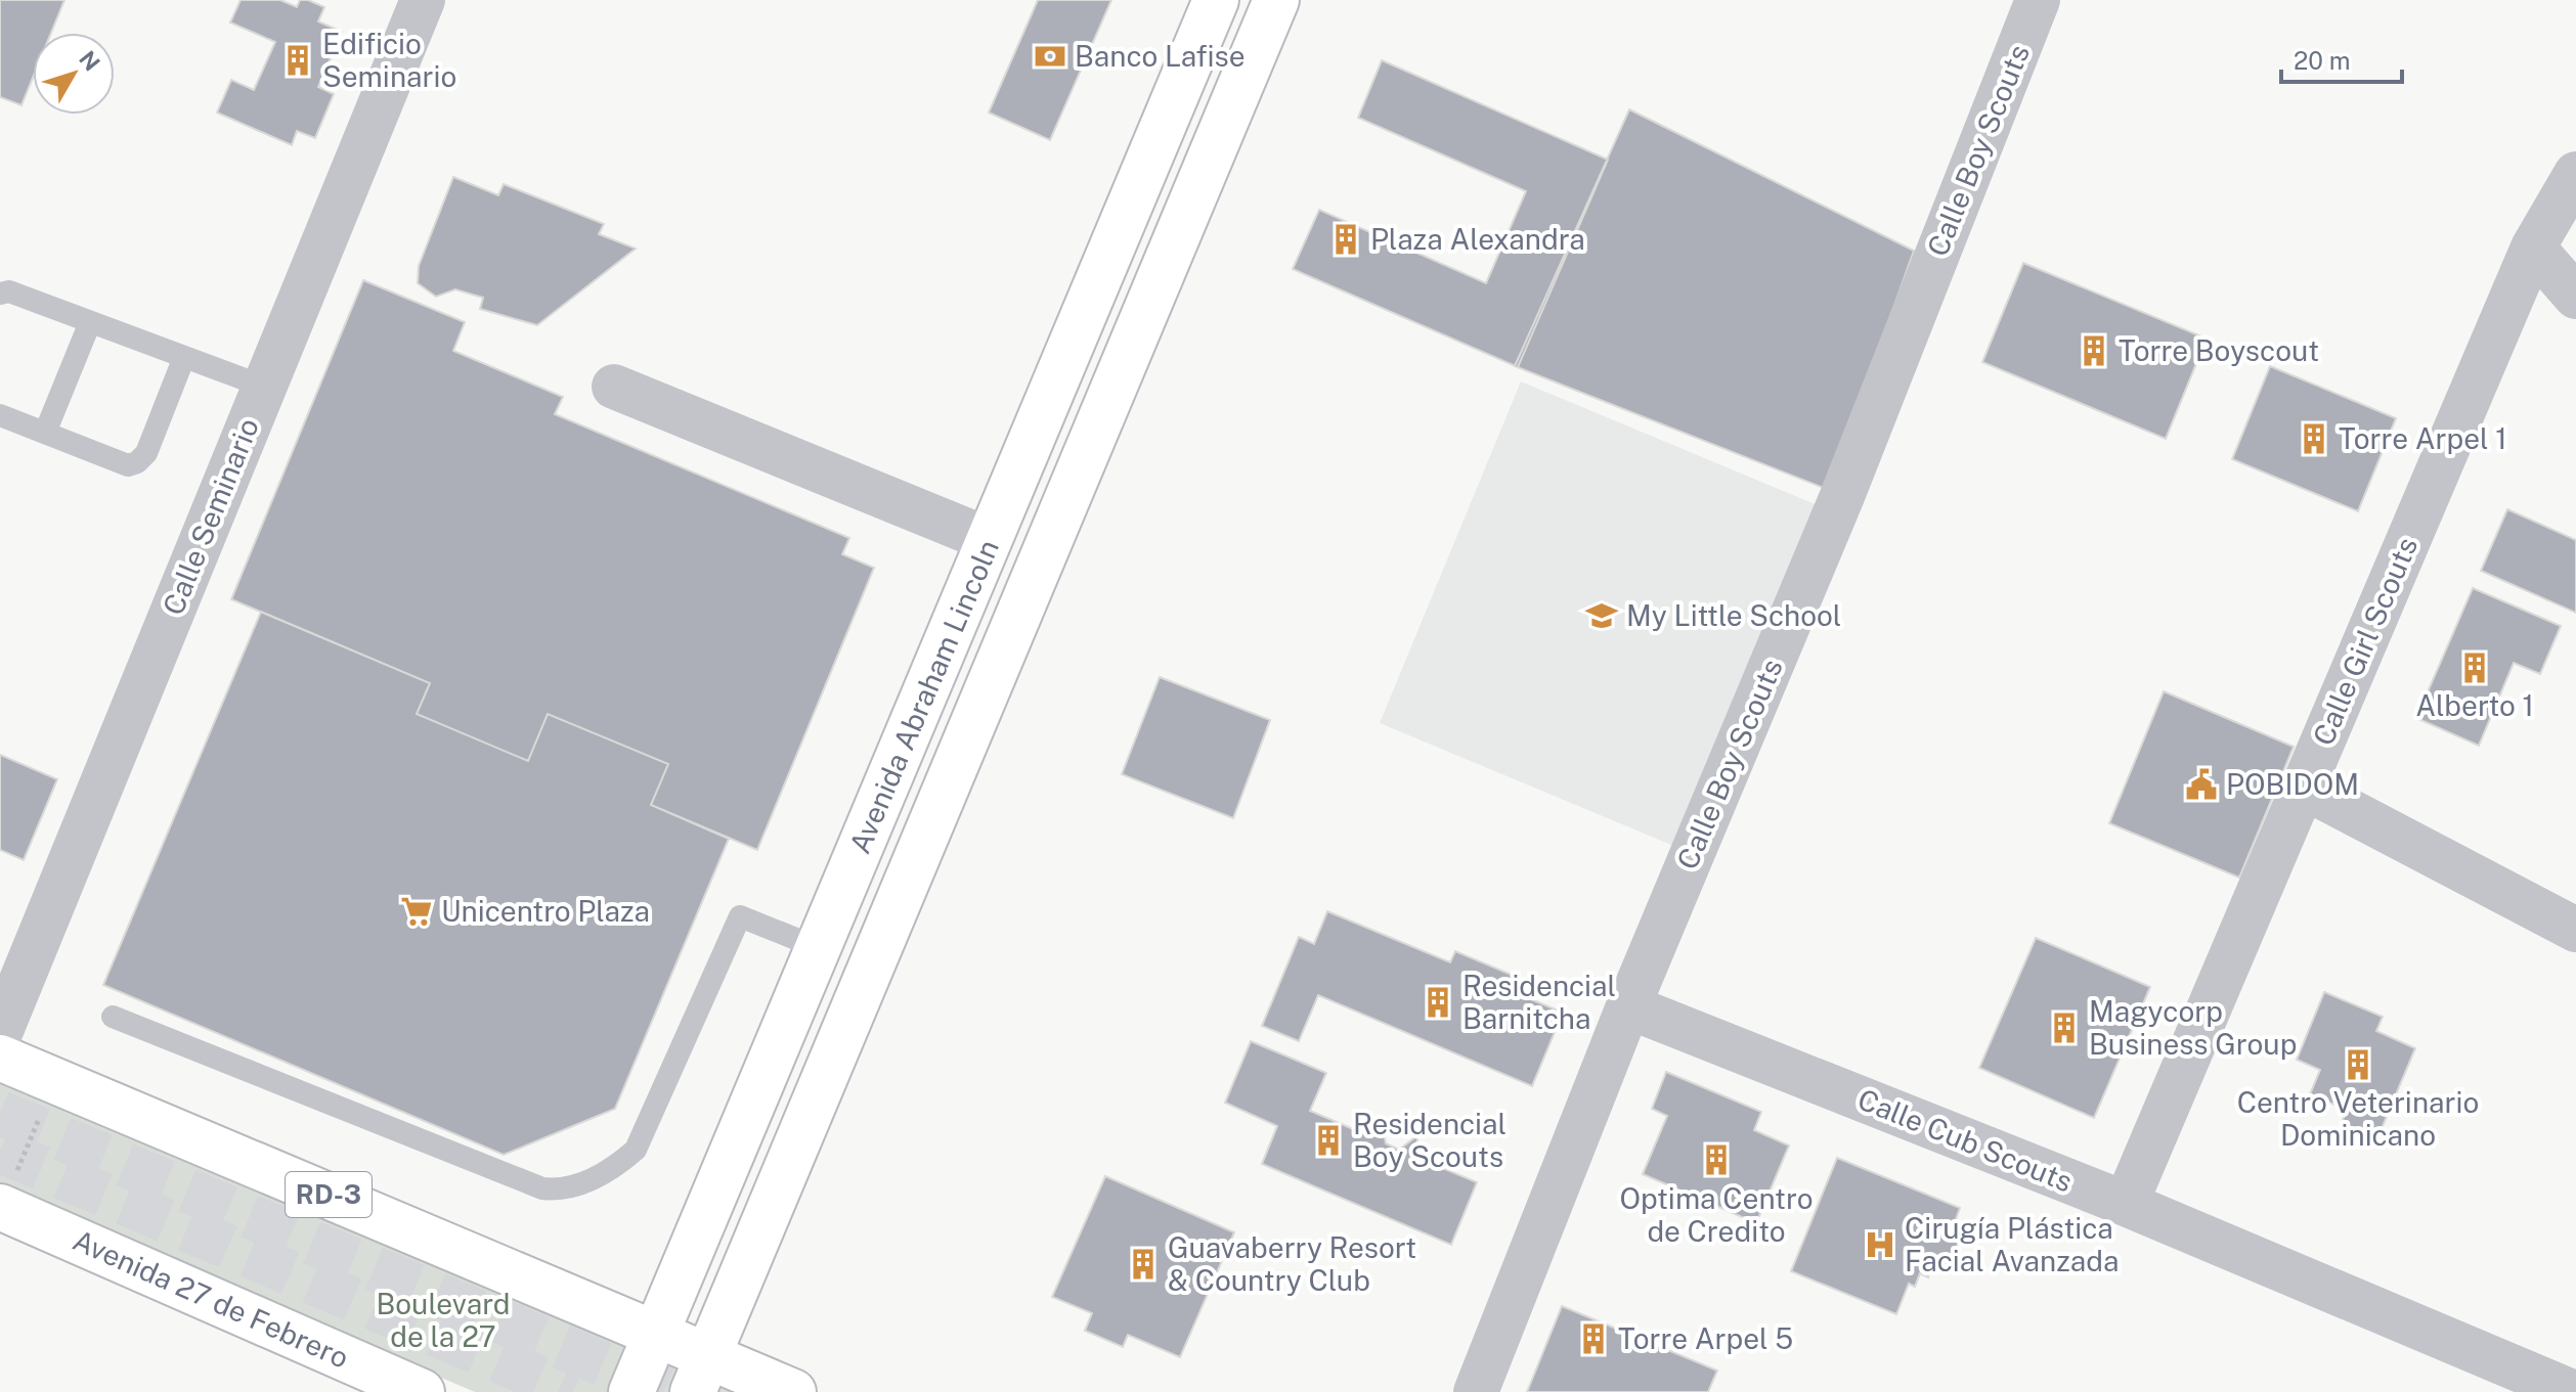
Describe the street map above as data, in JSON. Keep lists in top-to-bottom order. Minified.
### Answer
{"streets":{"main road":["Avenida Abraham Lincoln","RD-3","Avenida 27 de Febrero"],"street":["Calle Boy Scouts","Calle Seminario","Calle Girl Scouts","Calle Cub Scouts"]},"crossings":[["Calle Boy Scouts","Calle Cub Scouts"],["Calle Girl Scouts","Calle Cub Scouts"],["Avenida Abraham Lincoln","RD-3"]],"parks":["Boulevard de la 27"],"places":{"bank":["Banco Lafise"],"building":["Edificio Seminario","Plaza Alexandra","Torre Boyscout","Torre Arpel 1","Alberto 1","Residencial Barnitcha","Magycorp Business Group","Centro Veterinario Dominicano","Residencial Boy Scouts","Optima Centro de Credito","Guavaberry Resort & Country Club","Torre Arpel 5"],"school or university":["My Little School"],"public building":["POBIDOM"],"supermarket":["Unicentro Plaza"],"hospital":["Cirugía Plástica Facial Avanzada"]},"scale_bar":"20 m","north":"top right"}
